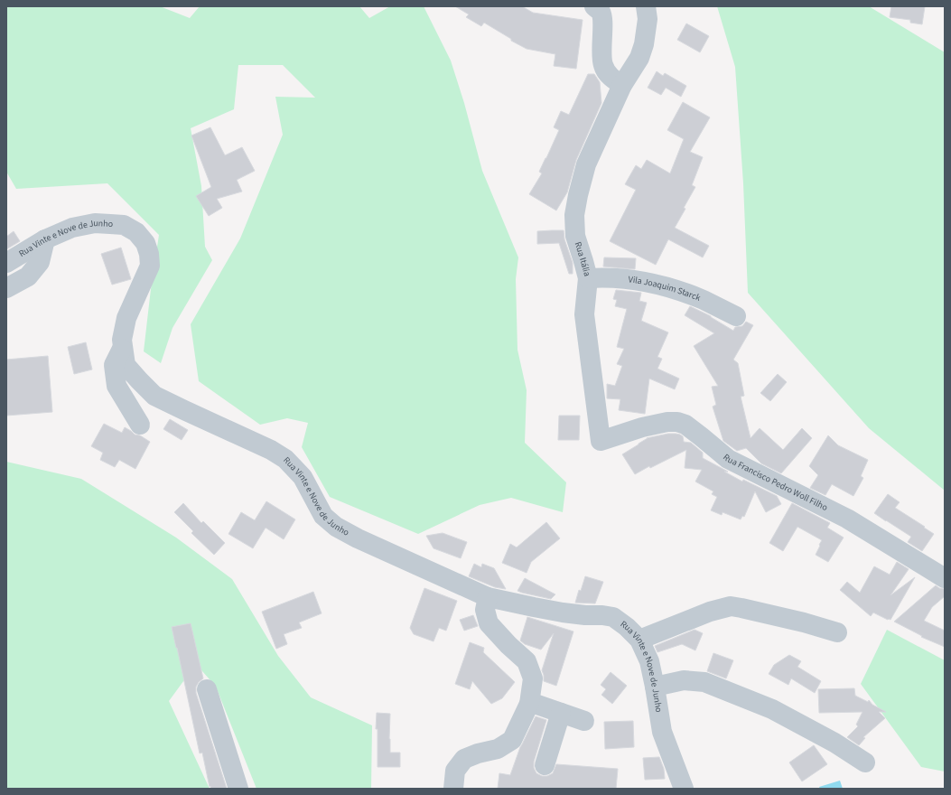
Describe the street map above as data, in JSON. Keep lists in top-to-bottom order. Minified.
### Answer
{"streets":{"street":["Rua Vinte e Nove de Junho","Rua Itália","Vila Joaquim Starck","Rua Francisco Pedro Woll Filho"]},"crossings":[["Rua Itália","Vila Joaquim Starck"],["Rua Itália","Rua Francisco Pedro Woll Filho"]]}
